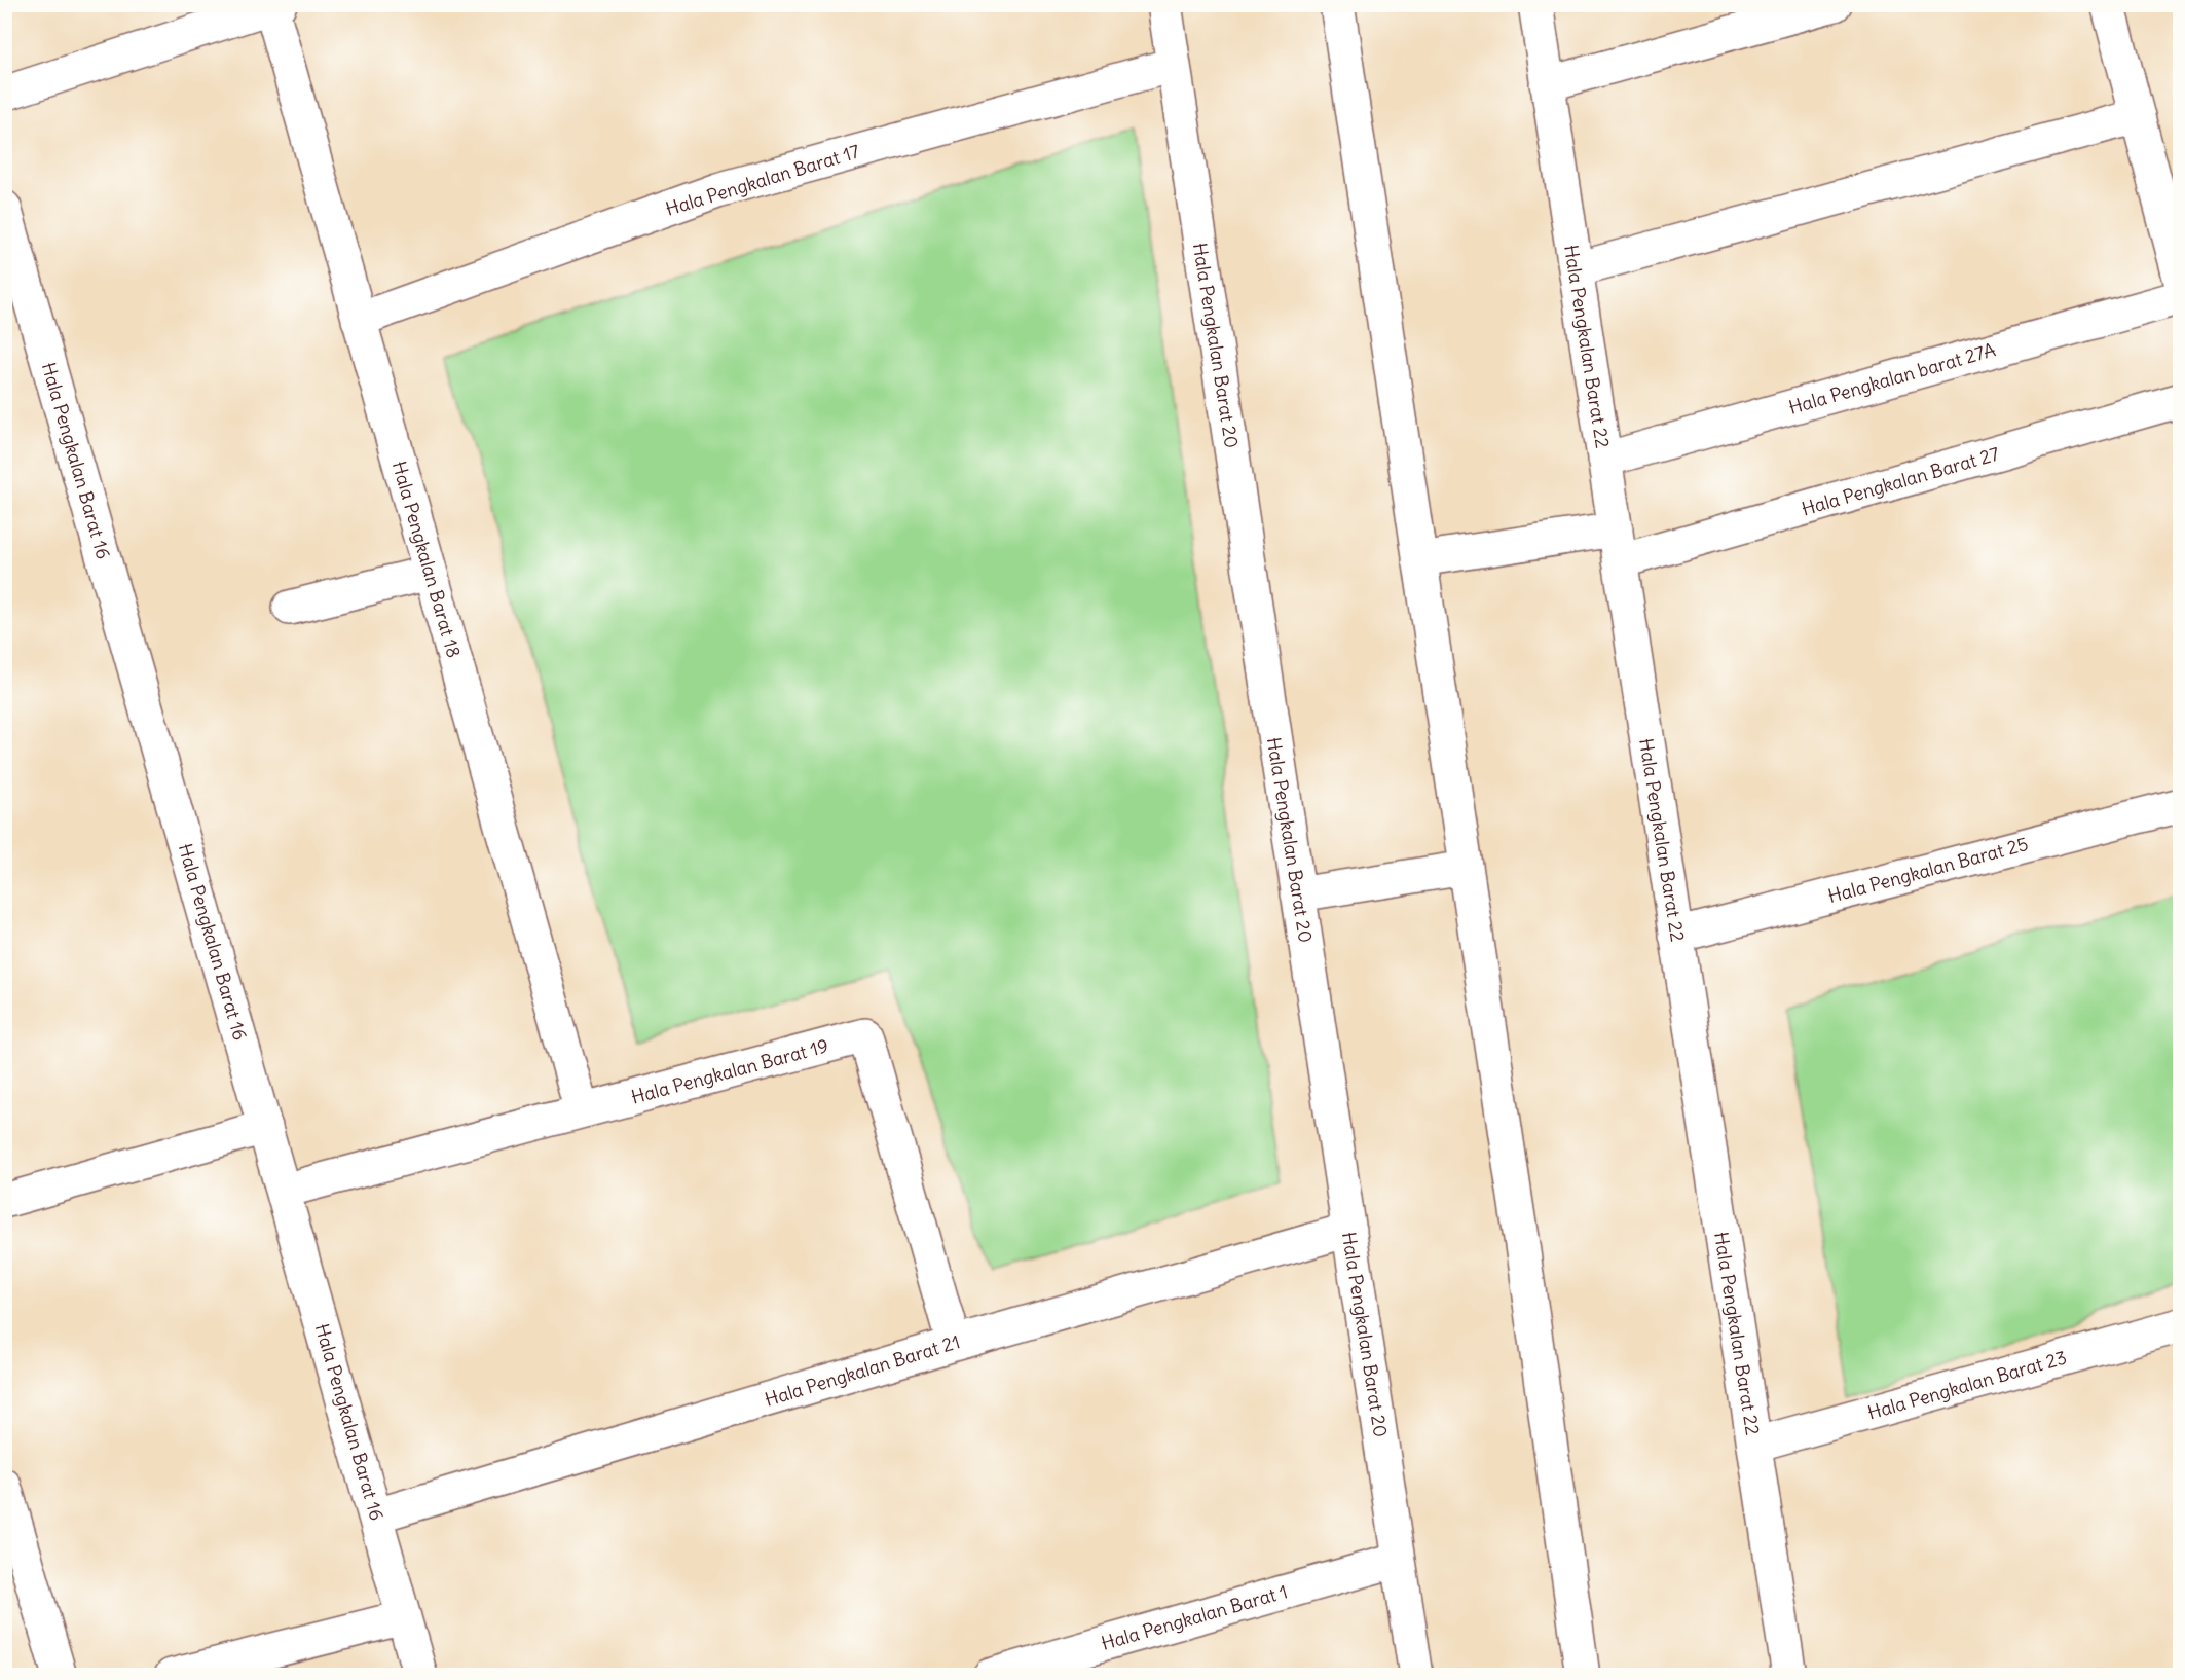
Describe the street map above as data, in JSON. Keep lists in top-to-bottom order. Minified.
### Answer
{"streets":{"street":["Hala Pengkalan Barat 17","Hala Pengkalan Barat 20","Hala Pengkalan Barat 22","Hala Pengkalan barat 27A","Hala Pengkalan Barat 16","Hala Pengkalan Barat 27","Hala Pengkalan Barat 18","Hala Pengkalan Barat 25","Hala Pengkalan Barat 19","Hala Pengkalan Barat 21","Hala Pengkalan Barat 23","Hala Pengkalan Barat 1"]},"crossings":[["Hala Pengkalan Barat 17","Hala Pengkalan Barat 20"],["Hala Pengkalan Barat 17","Hala Pengkalan Barat 18"],["Hala Pengkalan Barat 20","Hala Pengkalan Barat 21"],["Hala Pengkalan Barat 20","Hala Pengkalan Barat 1"],["Hala Pengkalan Barat 22","Hala Pengkalan barat 27A"],["Hala Pengkalan Barat 22","Hala Pengkalan Barat 27"],["Hala Pengkalan Barat 22","Hala Pengkalan Barat 25"],["Hala Pengkalan Barat 22","Hala Pengkalan Barat 23"],["Hala Pengkalan Barat 16","Hala Pengkalan Barat 19"],["Hala Pengkalan Barat 16","Hala Pengkalan Barat 21"],["Hala Pengkalan Barat 18","Hala Pengkalan Barat 19"],["Hala Pengkalan Barat 19","Hala Pengkalan Barat 21"]]}
